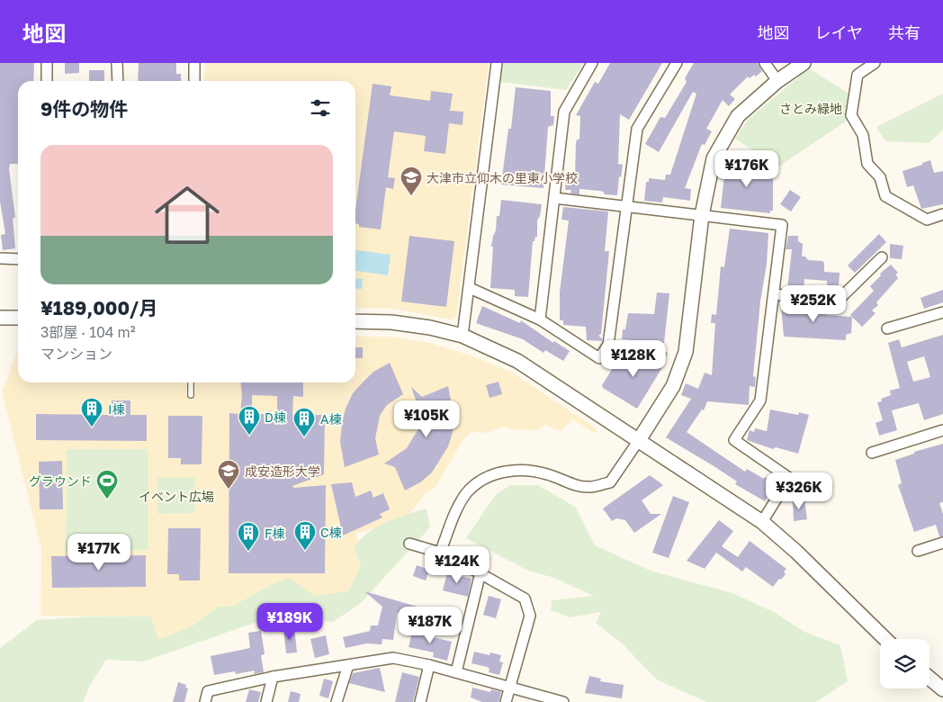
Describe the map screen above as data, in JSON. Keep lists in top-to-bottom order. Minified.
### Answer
{"parks":["さとみ緑地","イベント広場"],"places":{"school or university":["大津市立仰木の里東小学校","成安造形大学"],"building":["I棟","D棟","A棟","C棟","F棟"],"sports":["グラウンド"]},"page":{"header":"地図","nav":["地図","レイヤ","共有"],"heading":"9件の物件","list":[{"name":"¥189,000/月","note":"3部屋 · 104 m² · マンション"}],"price":["¥176K","¥252K","¥128K","¥105K","¥326K","¥177K","¥124K","¥189K","¥187K"]}}
